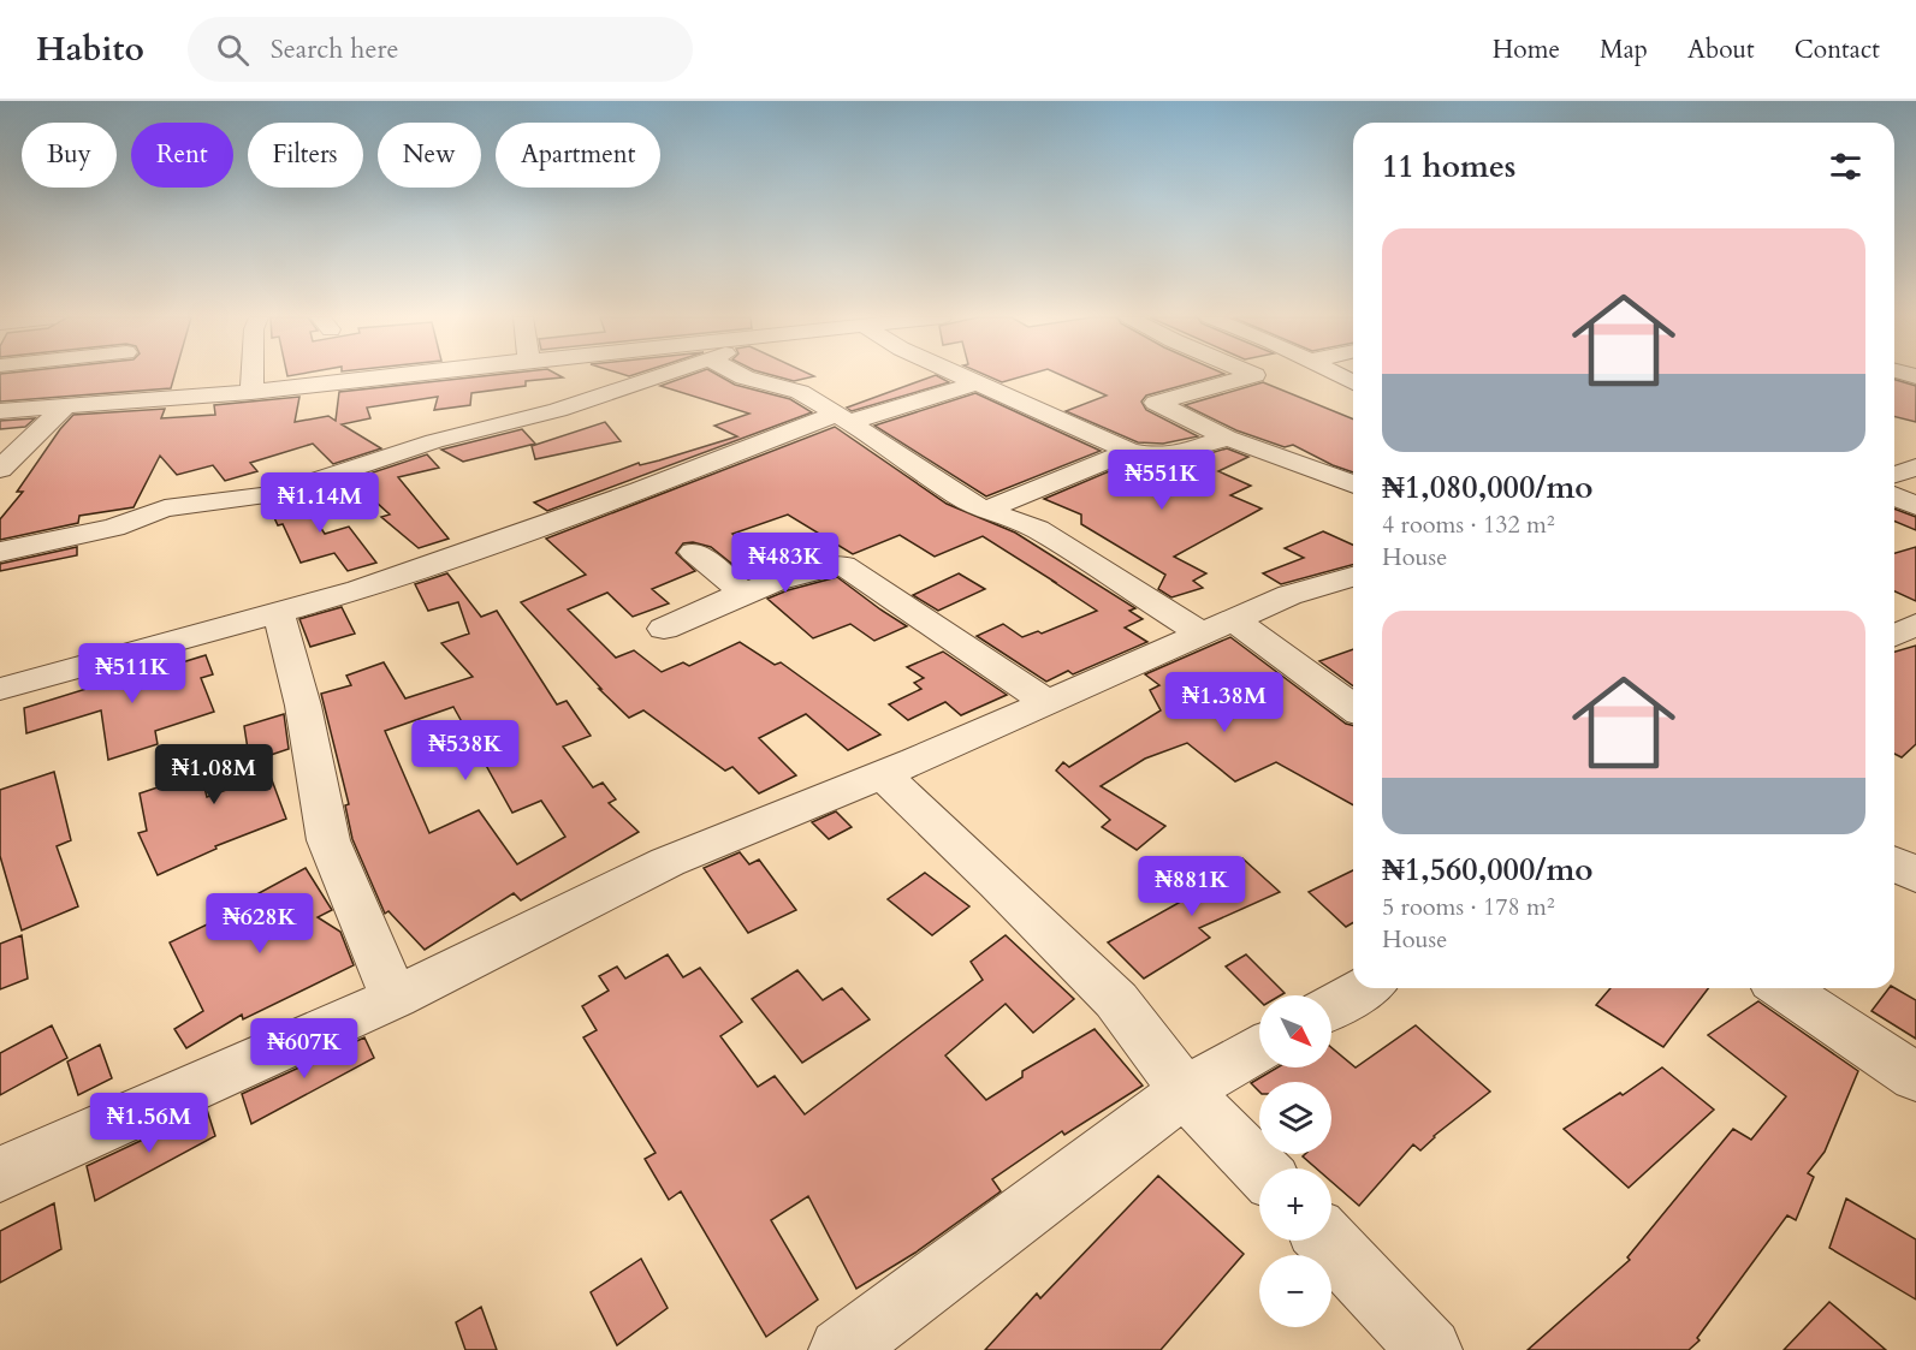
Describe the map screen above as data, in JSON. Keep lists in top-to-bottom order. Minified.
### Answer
{"north":"bottom right","page":{"header":"Habito","search":"Search here","nav":["Home","Map","About","Contact"],"chip":["Buy","Rent","Filters","New","Apartment"],"heading":"11 homes","list":[{"name":"₦1,080,000/mo","note":"4 rooms · 132 m² · House"},{"name":"₦1,560,000/mo","note":"5 rooms · 178 m² · House"}],"price":["₦551K","₦1.14M","₦483K","₦511K","₦1.38M","₦538K","₦1.08M","₦881K","₦628K","₦607K","₦1.56M"],"map_buttons":["+","−"]}}
